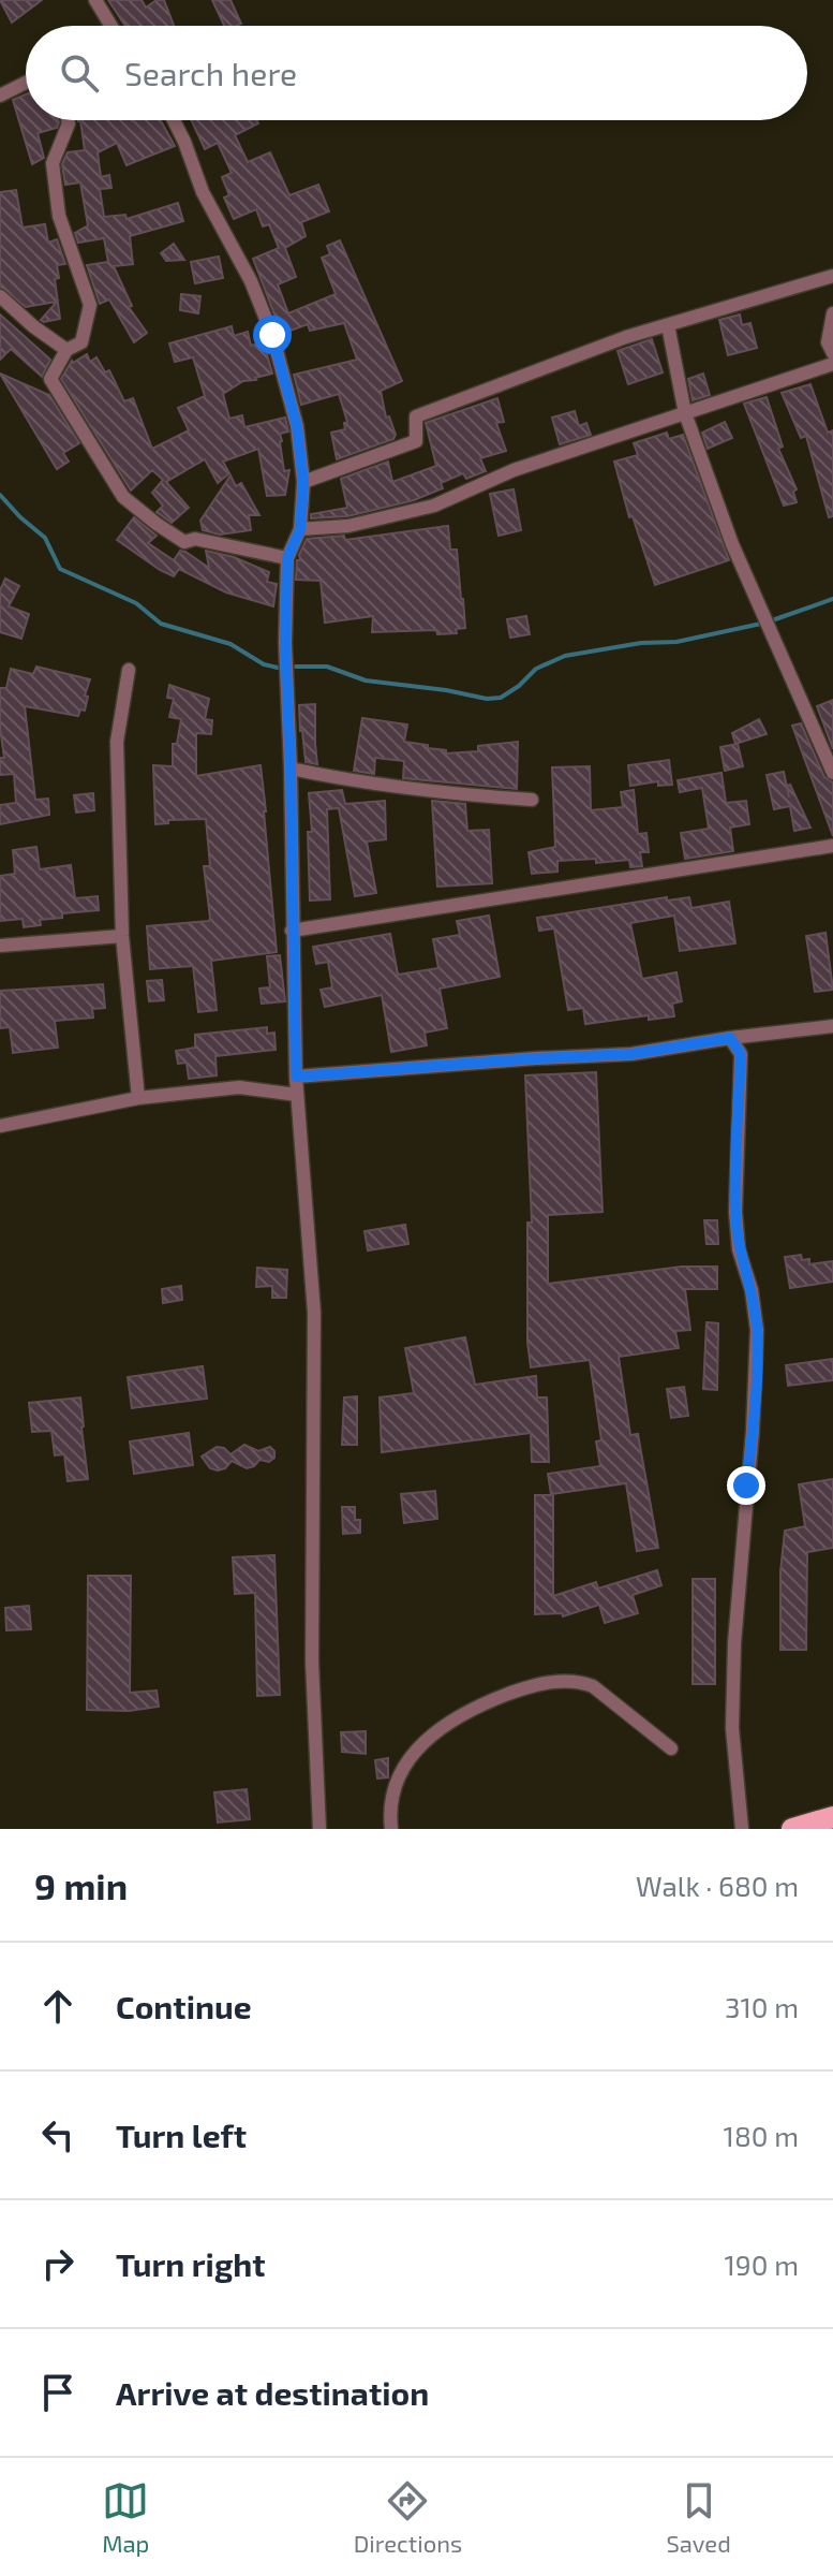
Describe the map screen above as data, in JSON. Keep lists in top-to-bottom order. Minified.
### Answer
{"page":{"search":"Search here","heading":["9 min","Walk · 680 m"],"list":[["Continue","310 m"],["Turn left","180 m"],["Turn right","190 m"],"Arrive at destination"],"nav":["Map","Directions","Saved"]}}
